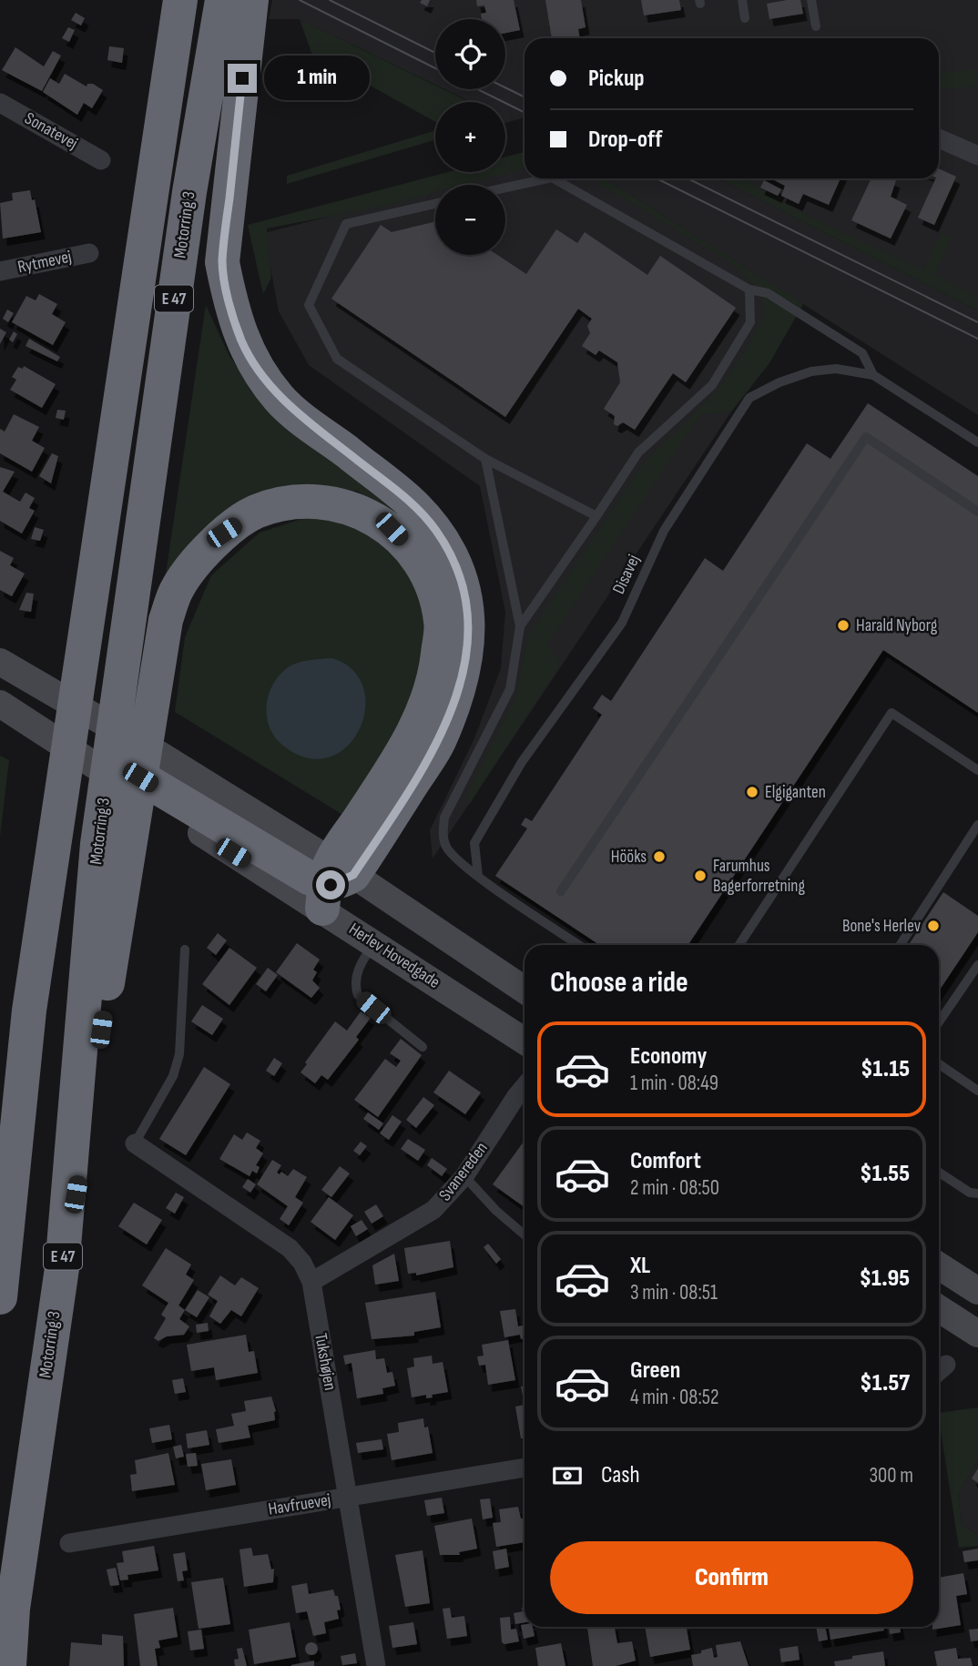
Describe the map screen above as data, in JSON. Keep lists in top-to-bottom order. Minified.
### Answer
{"streets":{"highway":["Motorring 3","E 47"],"main road":["Herlev Hovedgade"],"street":["Sonatevej","Rytmevej","Svanereden","Tukshøjen","Havfruevej"],"lane":["Disavej"]},"crossings":[["Svanereden","Tukshøjen"],["Tukshøjen","Havfruevej"]],"places":["Harald Nyborg","Elgiganten","Hööks","Farumhus Bagerforretning","Bone's Herlev"],"page":{"map_buttons":["+","−"],"banner":["Pickup","Drop-off"],"bubble":"1 min","heading":"Choose a ride","list":[{"name":"Economy","note":"1 min · 08:49","value":"$1.15"},{"name":"Comfort","note":"2 min · 08:50","value":"$1.55"},{"name":"XL","note":"3 min · 08:51","value":"$1.95"},{"name":"Green","note":"4 min · 08:52","value":"$1.57"}],"pay":["Cash","300 m"],"buttons":"Confirm"}}
